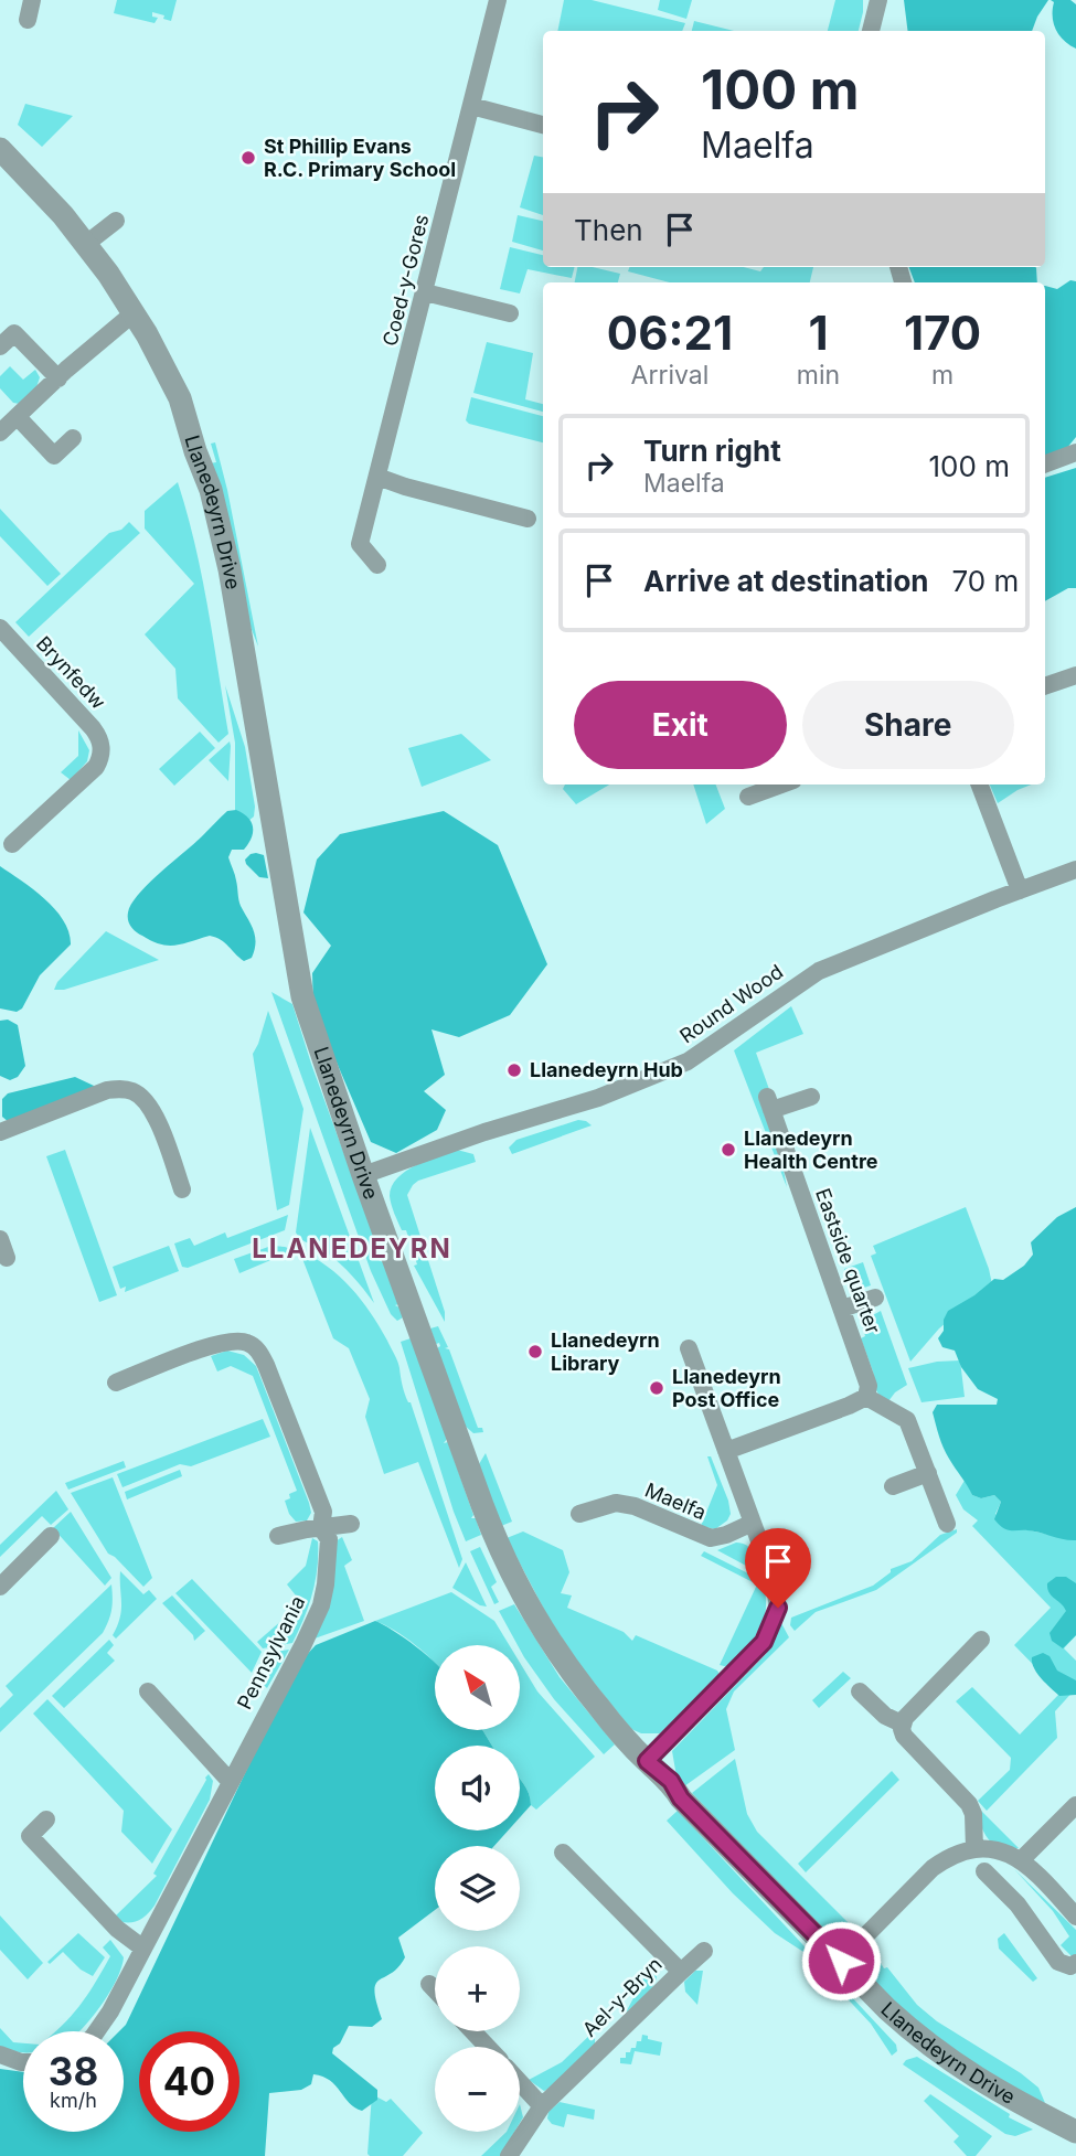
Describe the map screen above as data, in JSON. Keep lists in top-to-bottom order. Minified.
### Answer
{"streets":{"street":["Coed-y-Gores","Llanedeyrn Drive","Brynfedw","Round Wood","Eastside quarter","Maelfa","Pennsylvania","Ael-y-Bryn"]},"crossings":[["Llanedeyrn Drive","Round Wood"]],"districts":["LLANEDEYRN"],"places":["St Phillip Evans R.C. Primary School","Llanedeyrn Hub","Llanedeyrn Health Centre","Llanedeyrn Library","Llanedeyrn Post Office"],"north":"top left","page":{"turn":["100 m","Maelfa"],"then":"Then","eta":["06:21","Arrival","1","min","170","m"],"list":[{"name":"Turn right","note":"Maelfa","value":"100 m"},{"name":"Arrive at destination","value":"70 m"}],"buttons":["Exit","Share"],"map_buttons":["+","−"],"speed":"38 km/h","limit":"40"}}
